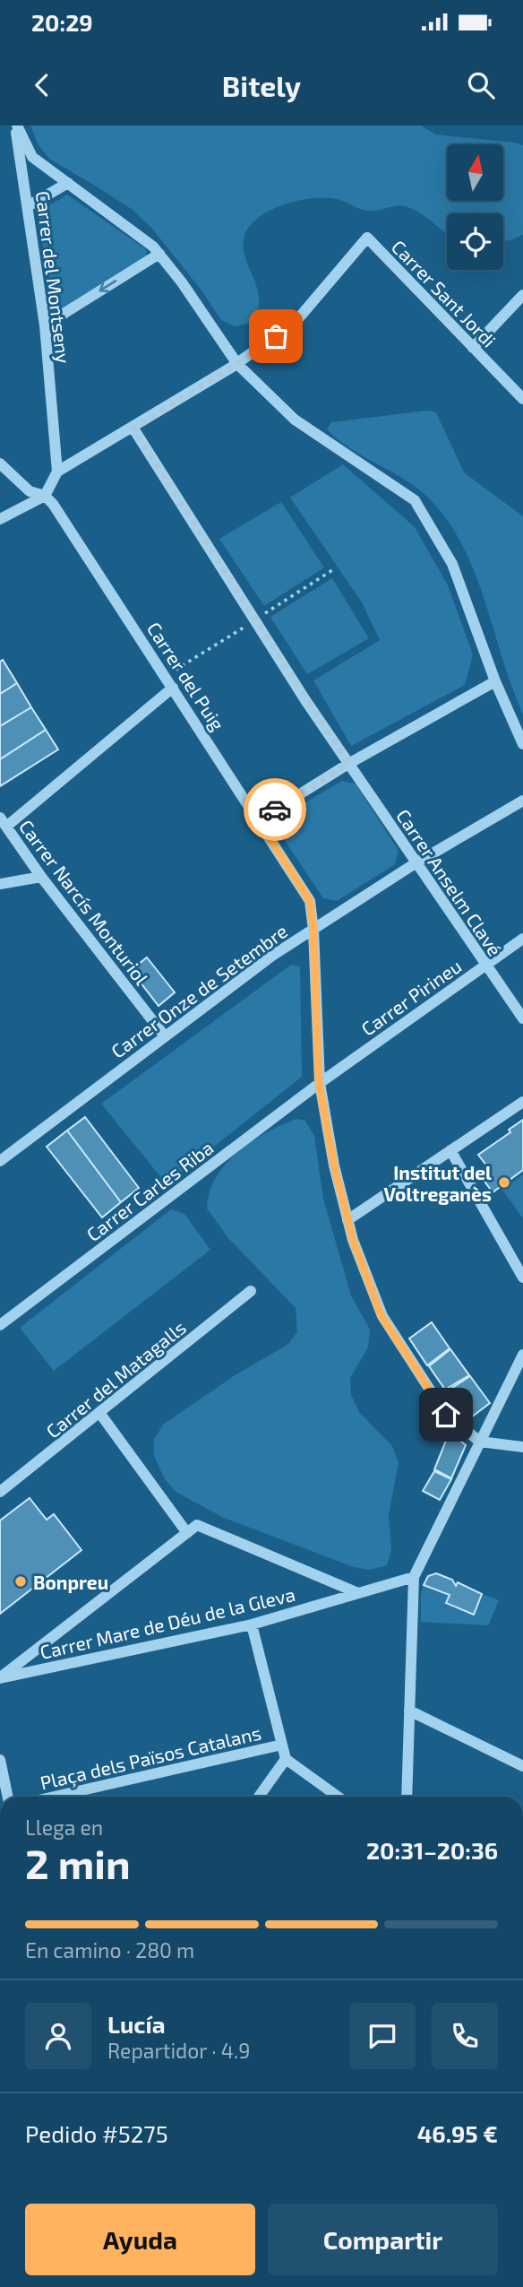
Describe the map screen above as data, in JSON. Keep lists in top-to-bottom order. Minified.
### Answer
{"streets":{"street":["Carrer del Montseny","Carrer Sant Jordi","Carrer del Puig","Carrer Anselm Clavé","Carrer Narcís Monturiol","Carrer Onze de Setembre","Carrer Pirineu","Carrer Carles Riba","Carrer del Matagalls","Carrer Mare de Déu de la Gleva","Plaça dels Països Catalans"]},"crossings":[["Carrer del Puig","Carrer Onze de Setembre"],["Carrer del Puig","Carrer Pirineu"],["Carrer del Puig","Carrer Carles Riba"],["Carrer Anselm Clavé","Carrer Onze de Setembre"],["Carrer Anselm Clavé","Carrer Pirineu"],["Carrer Narcís Monturiol","Carrer Onze de Setembre"],["Carrer Pirineu","Carrer Carles Riba"]],"places":["Institut del Voltreganès","Bonpreu"],"north":"top","page":{"status":"20:29","header":"Bitely","heading":["2 min","Llega en","20:31–20:36"],"panel":["Lucía","Repartidor · 4.9","Pedido #5275","46.95 €"],"bar":"En camino · 280 m","buttons":["Ayuda","Compartir"]}}
